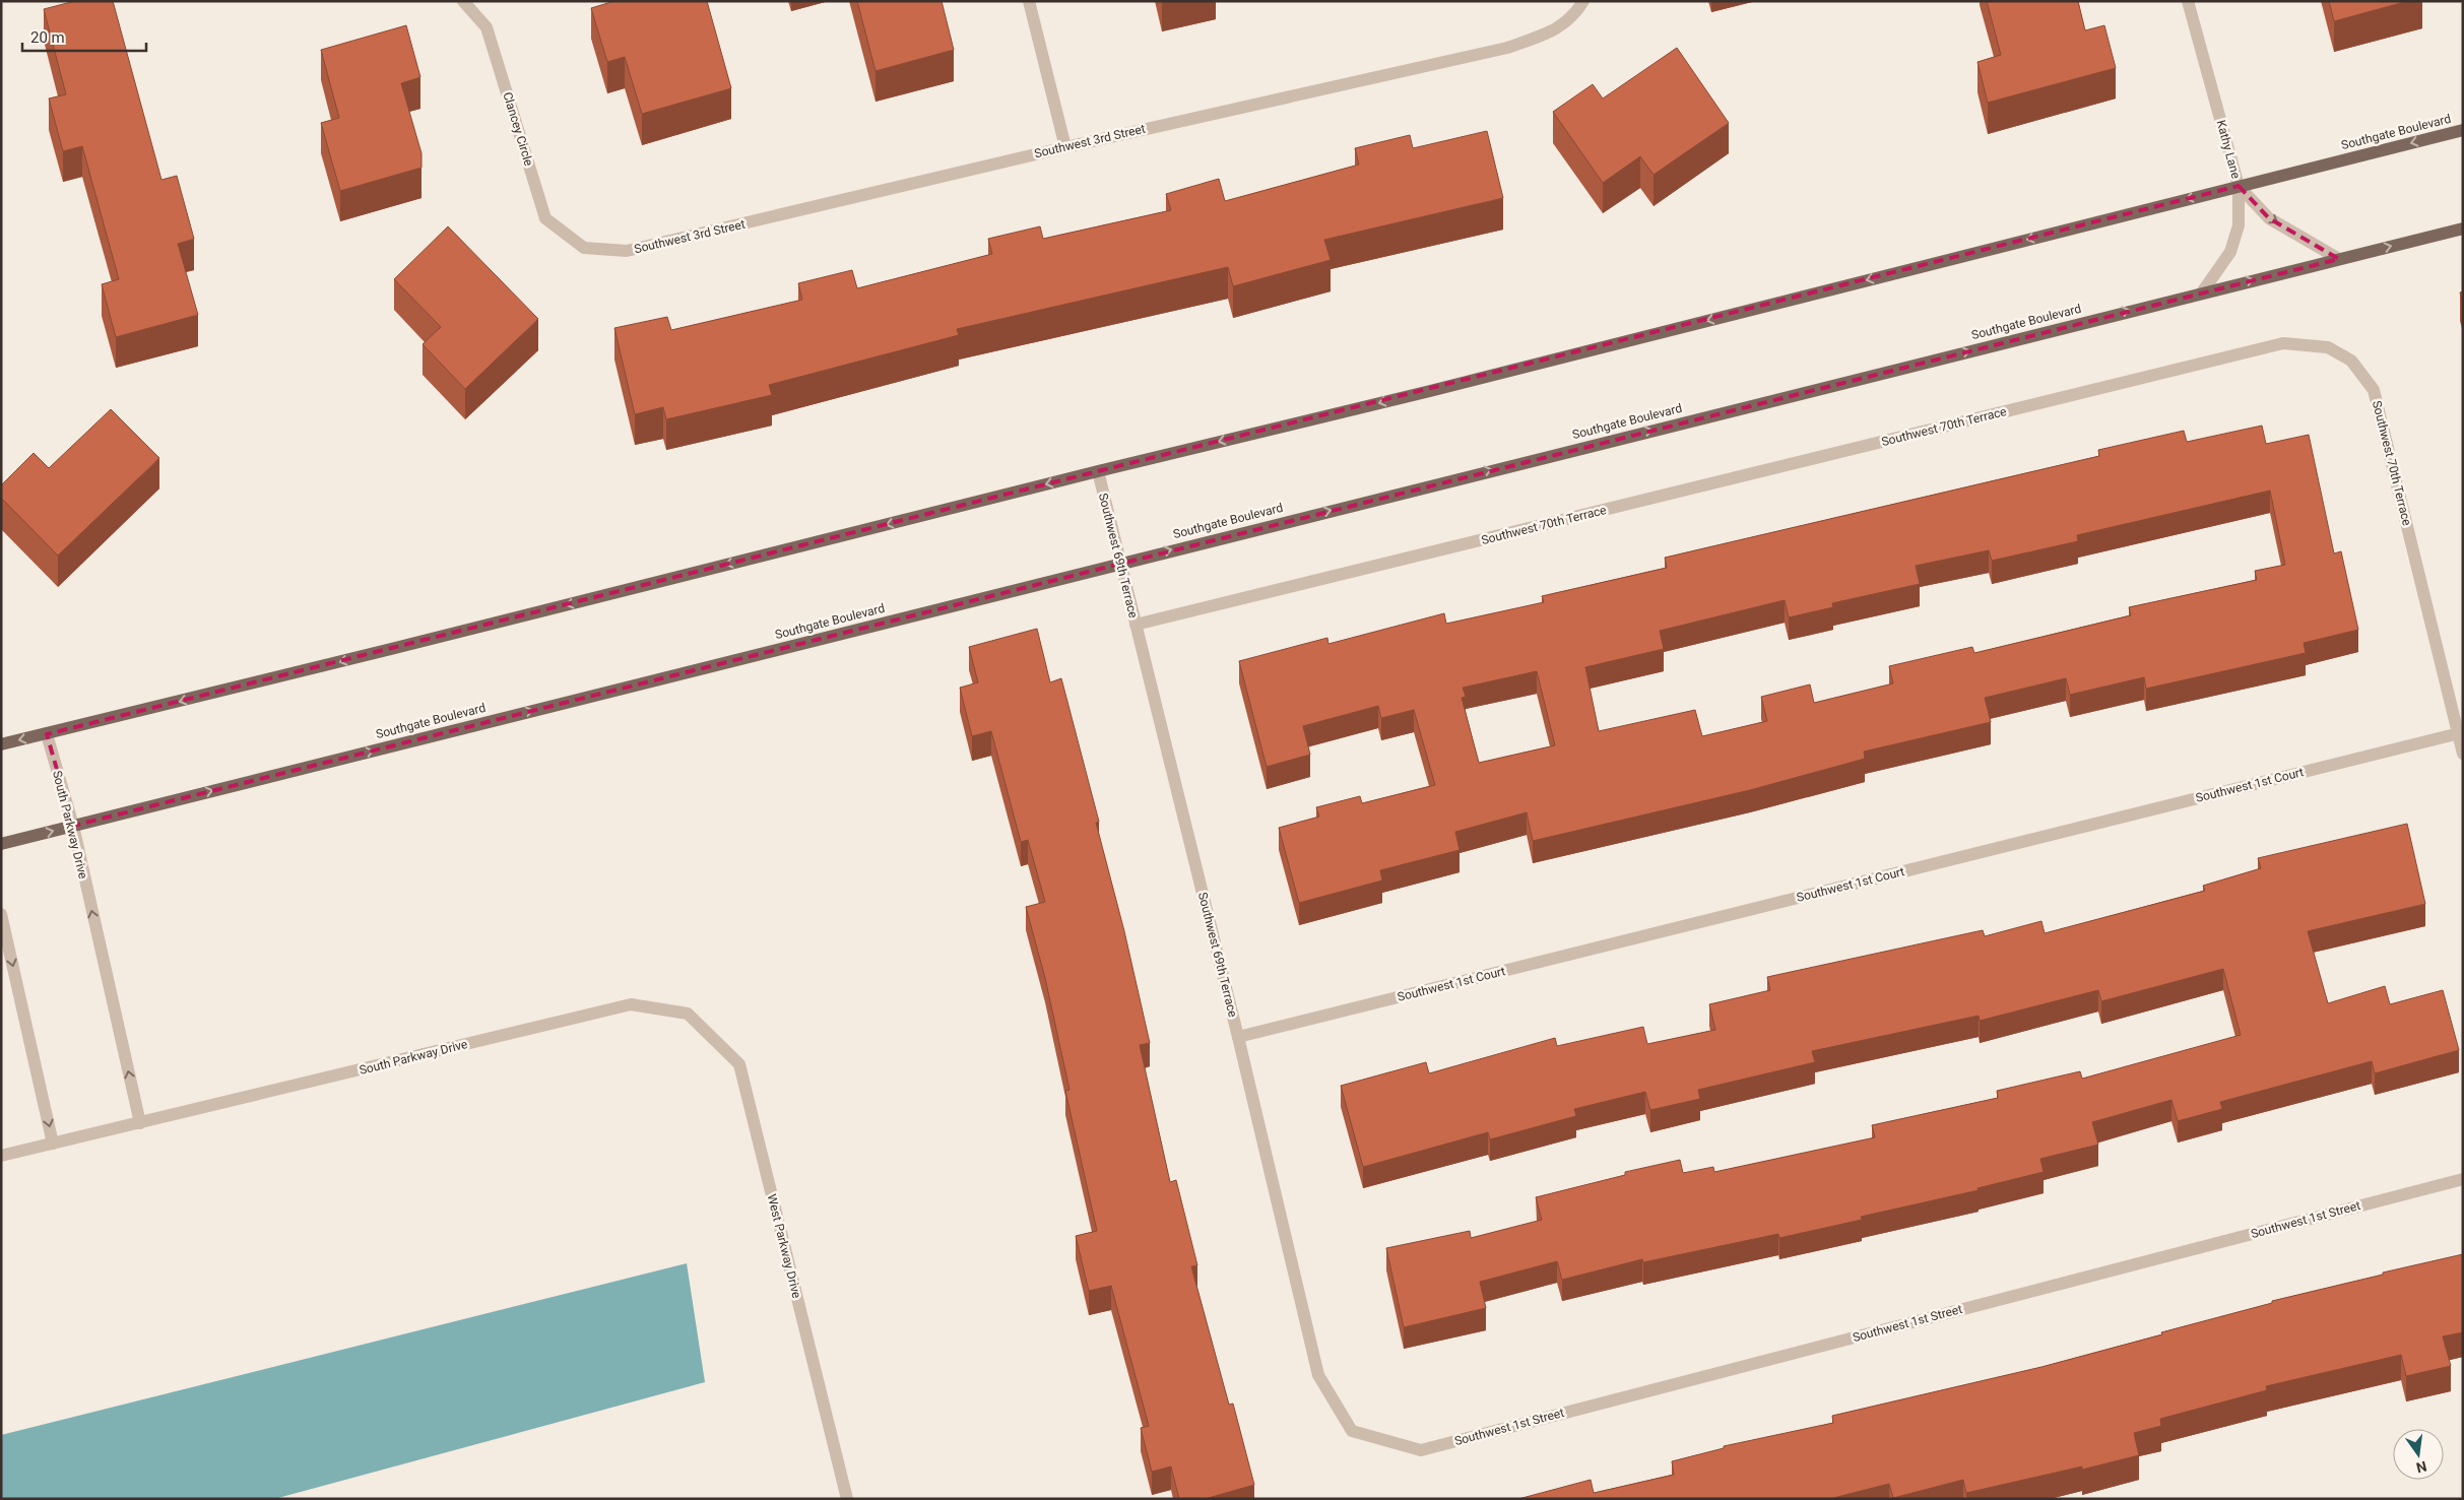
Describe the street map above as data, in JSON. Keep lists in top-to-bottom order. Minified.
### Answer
{"streets":{"main road":["Southgate Boulevard"],"street":["Clancey Circle","Southwest 3rd Street","Kathy Lane","Southwest 70th Terrace","Southwest 69th Terrace","Southwest 1st Court","South Parkway Drive","Southwest 1st Street","West Parkway Drive"]},"crossings":[["Clancey Circle","Southwest 3rd Street"],["Southgate Boulevard","Kathy Lane"],["Southgate Boulevard","Southwest 69th Terrace"],["Southgate Boulevard","South Parkway Drive"],["Southwest 70th Terrace","Southwest 69th Terrace"],["Southwest 70th Terrace","Southwest 1st Court"],["Southwest 69th Terrace","Southwest 1st Court"],["Southwest 69th Terrace","Southwest 1st Street"],["South Parkway Drive","West Parkway Drive"]],"scale_bar":"20 m","north":"bottom"}
